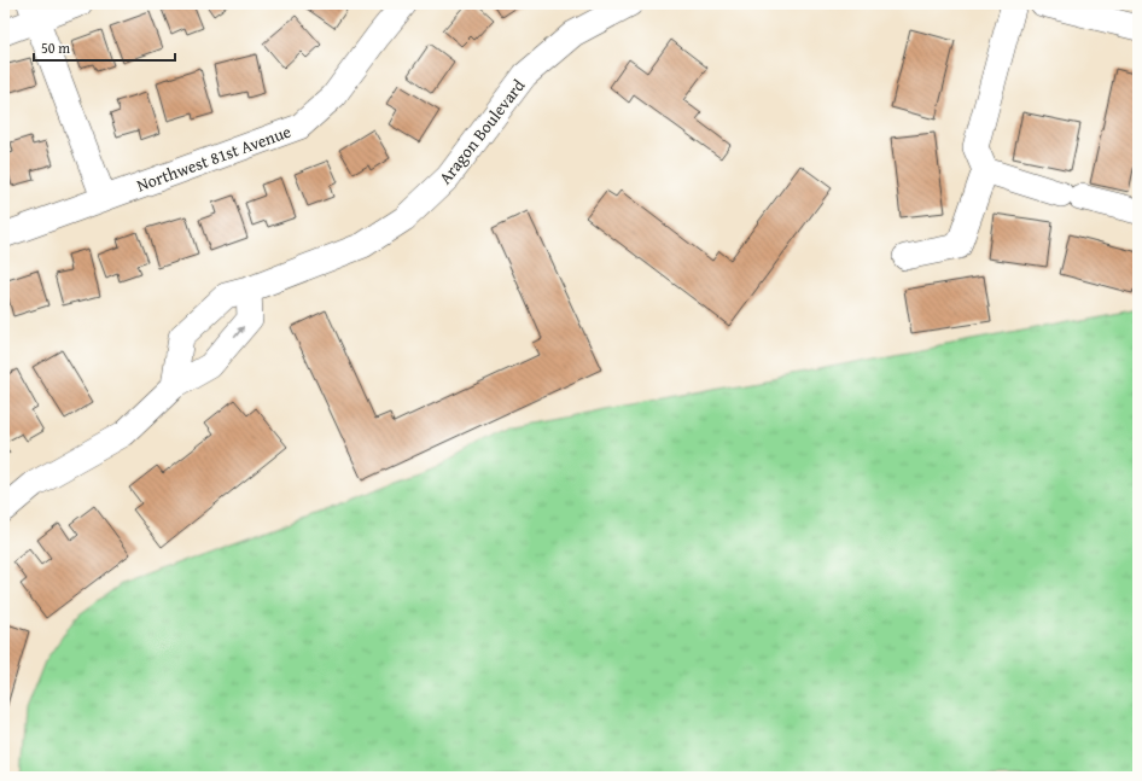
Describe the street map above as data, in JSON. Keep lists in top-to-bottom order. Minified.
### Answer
{"streets":{"street":["Aragon Boulevard","Northwest 81st Avenue"]},"scale_bar":"50 m"}
